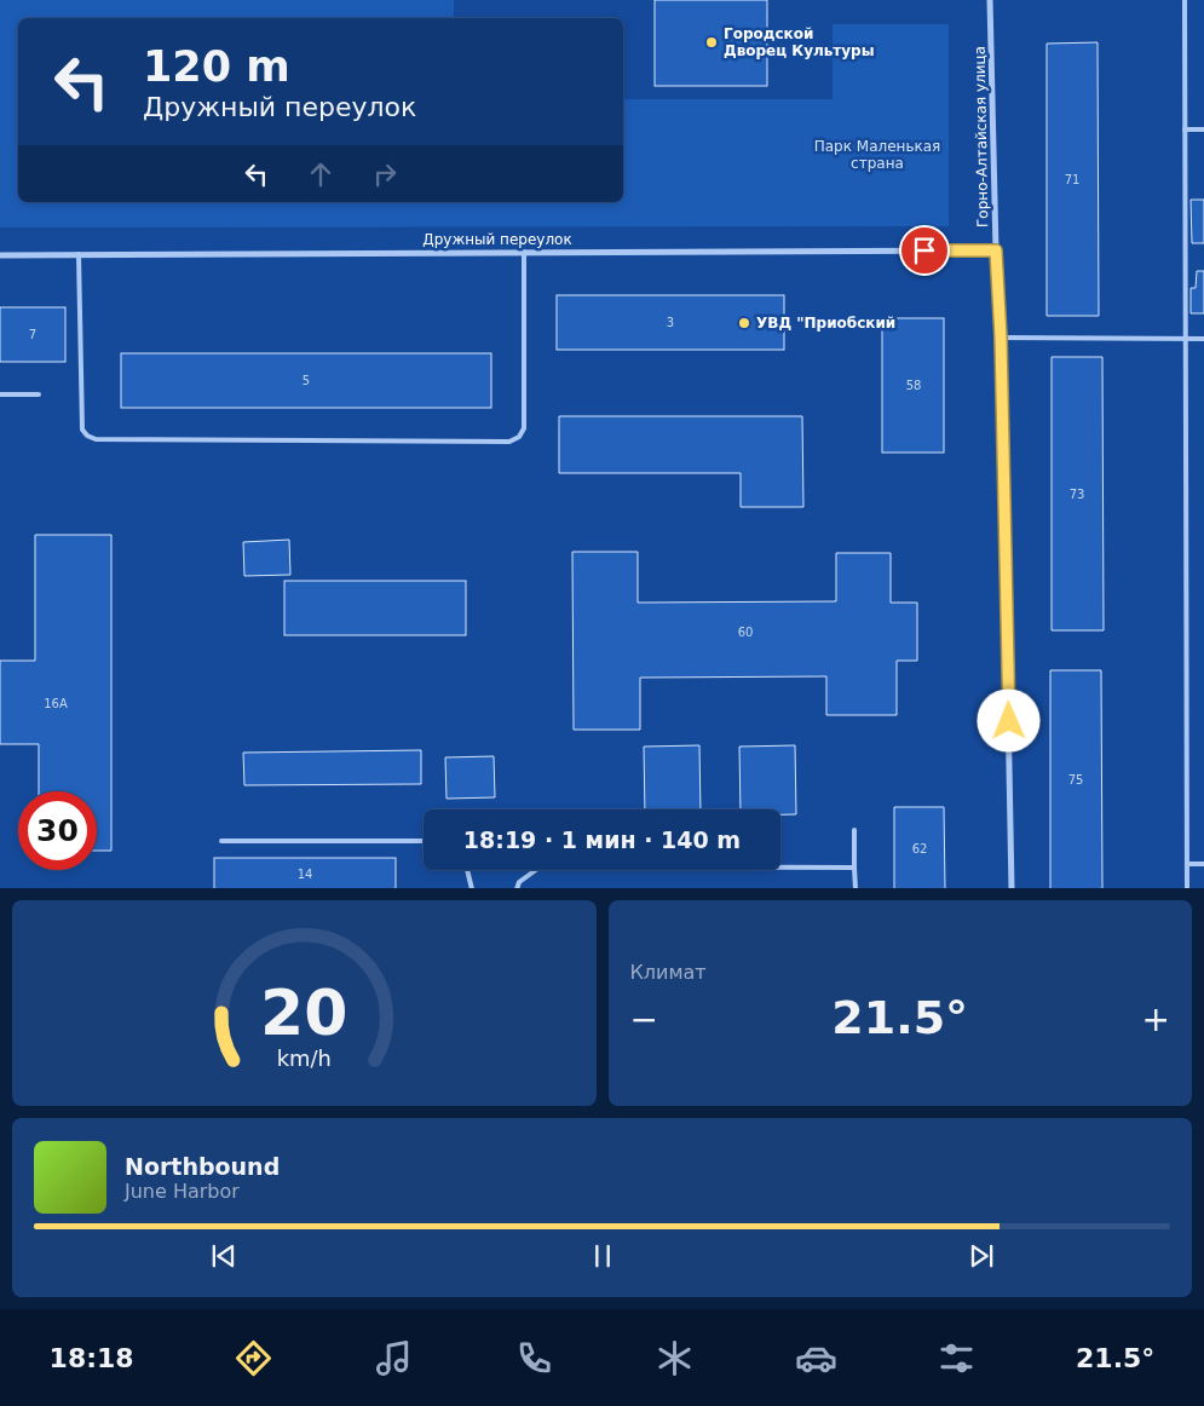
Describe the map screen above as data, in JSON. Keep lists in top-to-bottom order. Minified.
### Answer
{"streets":{"street":["Горно-Алтайская улица","Дружный переулок"]},"crossings":[["Горно-Алтайская улица","Дружный переулок"]],"parks":["Парк Маленькая страна"],"places":["Городской Дворец Культуры","УВД \"Приобский"],"house_numbers":["71","3","7","5","58","73","60","16А","75","62","14"],"page":{"turn":["120 m","Дружный переулок"],"limit":"30","trip":"18:19 · 1 мин · 140 m","tile":"Климат","heat":["−","21.5°","+"],"song":["Northbound","June Harbor"],"tabs":["18:18","21.5°"],"gauge":["20","km/h"]}}
